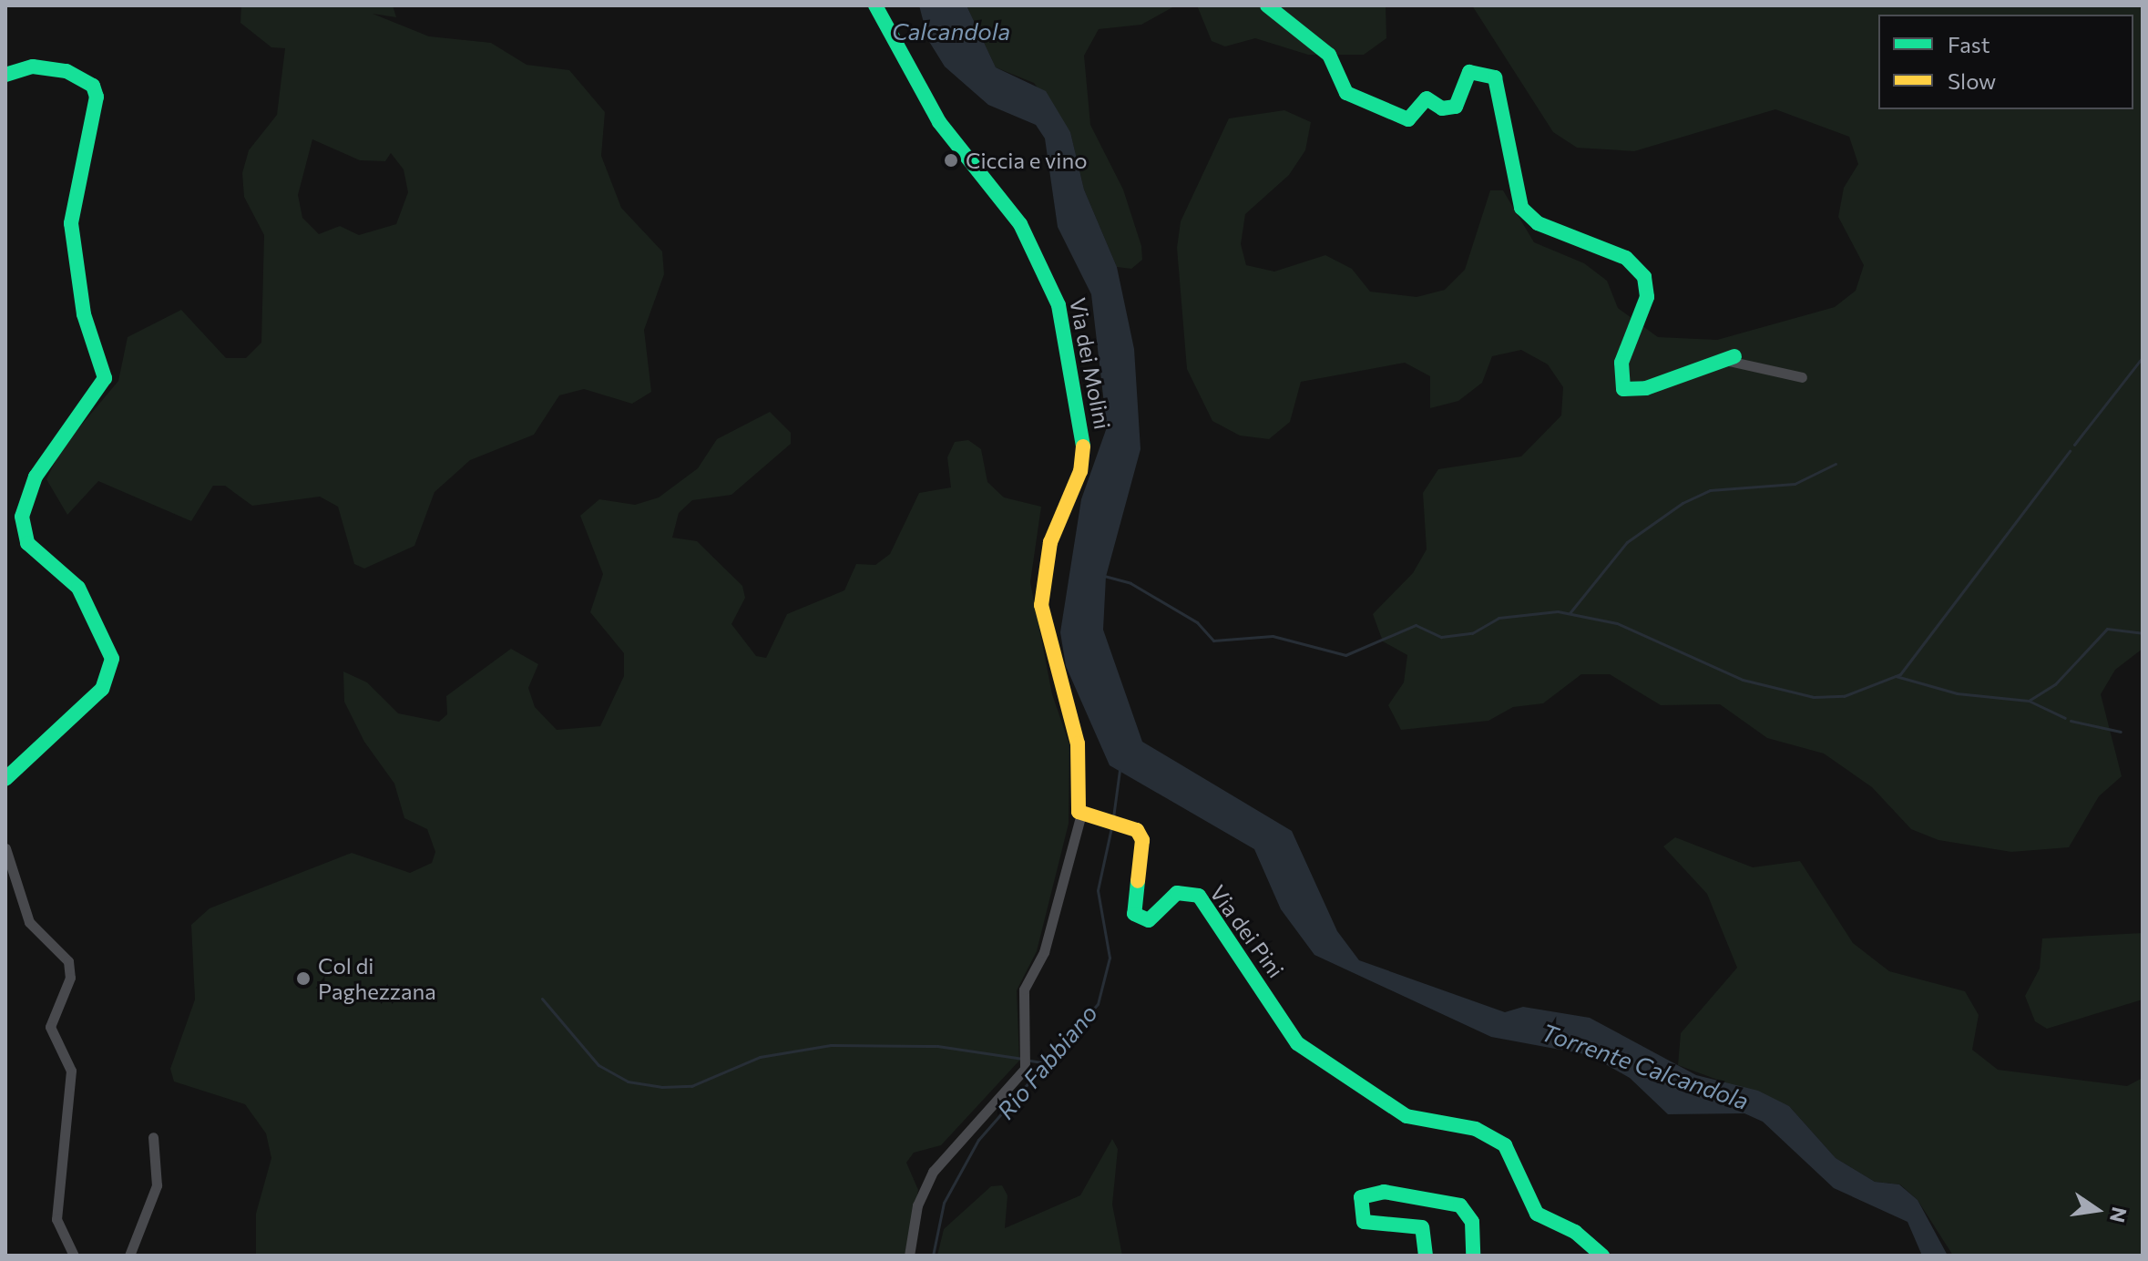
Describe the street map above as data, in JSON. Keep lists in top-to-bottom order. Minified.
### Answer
{"streets":{"street":["Via dei Molini","Via dei Pini"]},"crossings":[["Via dei Molini","Via dei Pini"]],"water":["Calcandola","Rio Fabbiano","Torrente Calcandola"],"places":["Ciccia e vino","Col di Paghezzana"],"legend":["Fast","Slow"],"north":"right"}
